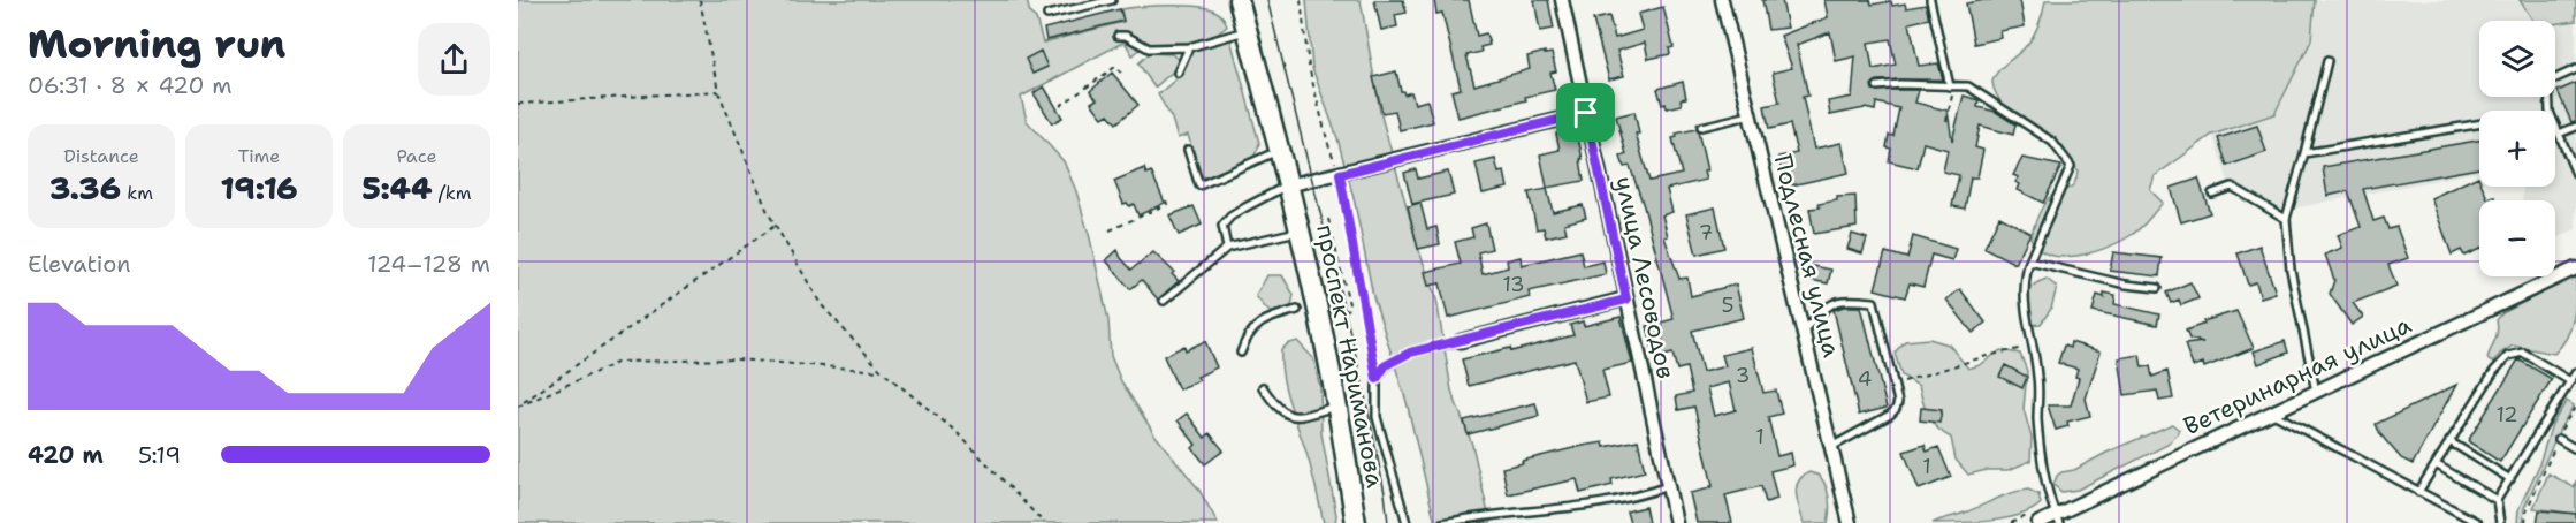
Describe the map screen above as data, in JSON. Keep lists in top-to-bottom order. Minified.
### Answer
{"streets":{"main road":["проспект Нариманова"],"street":["Подлесная улица","улица Лесоводов","Ветеринарная улица"]},"house_numbers":["7","13","5","3","4","12","1","1"],"page":{"heading":["Morning run","06:31 · 8 × 420 m"],"map_buttons":["+","−"],"stats":[["Distance","3.36 km"],["Time","19:16"],["Pace","5:44 /km"]],"chart":["Elevation","124–128 m"],"list":[{"name":"420 m","note":"5:19"}]}}
